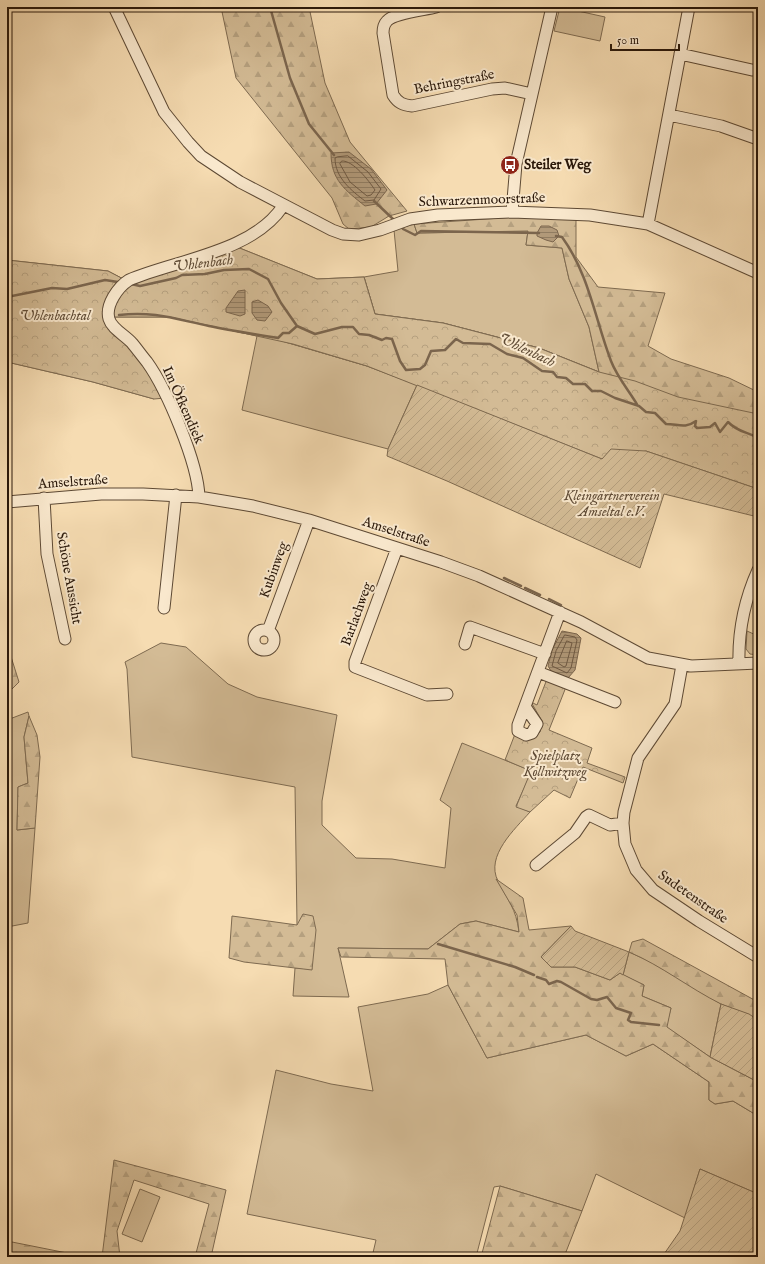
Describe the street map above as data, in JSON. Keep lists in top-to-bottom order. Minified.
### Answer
{"streets":{"street":["Behringstraße","Schwarzenmoorstraße","Im Öfkendiek","Amselstraße","Kubinweg","Schöne Aussicht","Barlachweg","Sudetenstraße"]},"crossings":[["Schwarzenmoorstraße","Im Öfkendiek"],["Im Öfkendiek","Amselstraße"],["Amselstraße","Kubinweg"],["Amselstraße","Schöne Aussicht"],["Amselstraße","Barlachweg"],["Amselstraße","Sudetenstraße"]],"water":["Uhlenbach"],"parks":["Uhlenbachtal","Kleingärtnerverein Amseltal e.V.","Spielplatz Kollwitzweg"],"places":{"bus stop":["Steiler Weg"]},"scale_bar":"50 m"}
